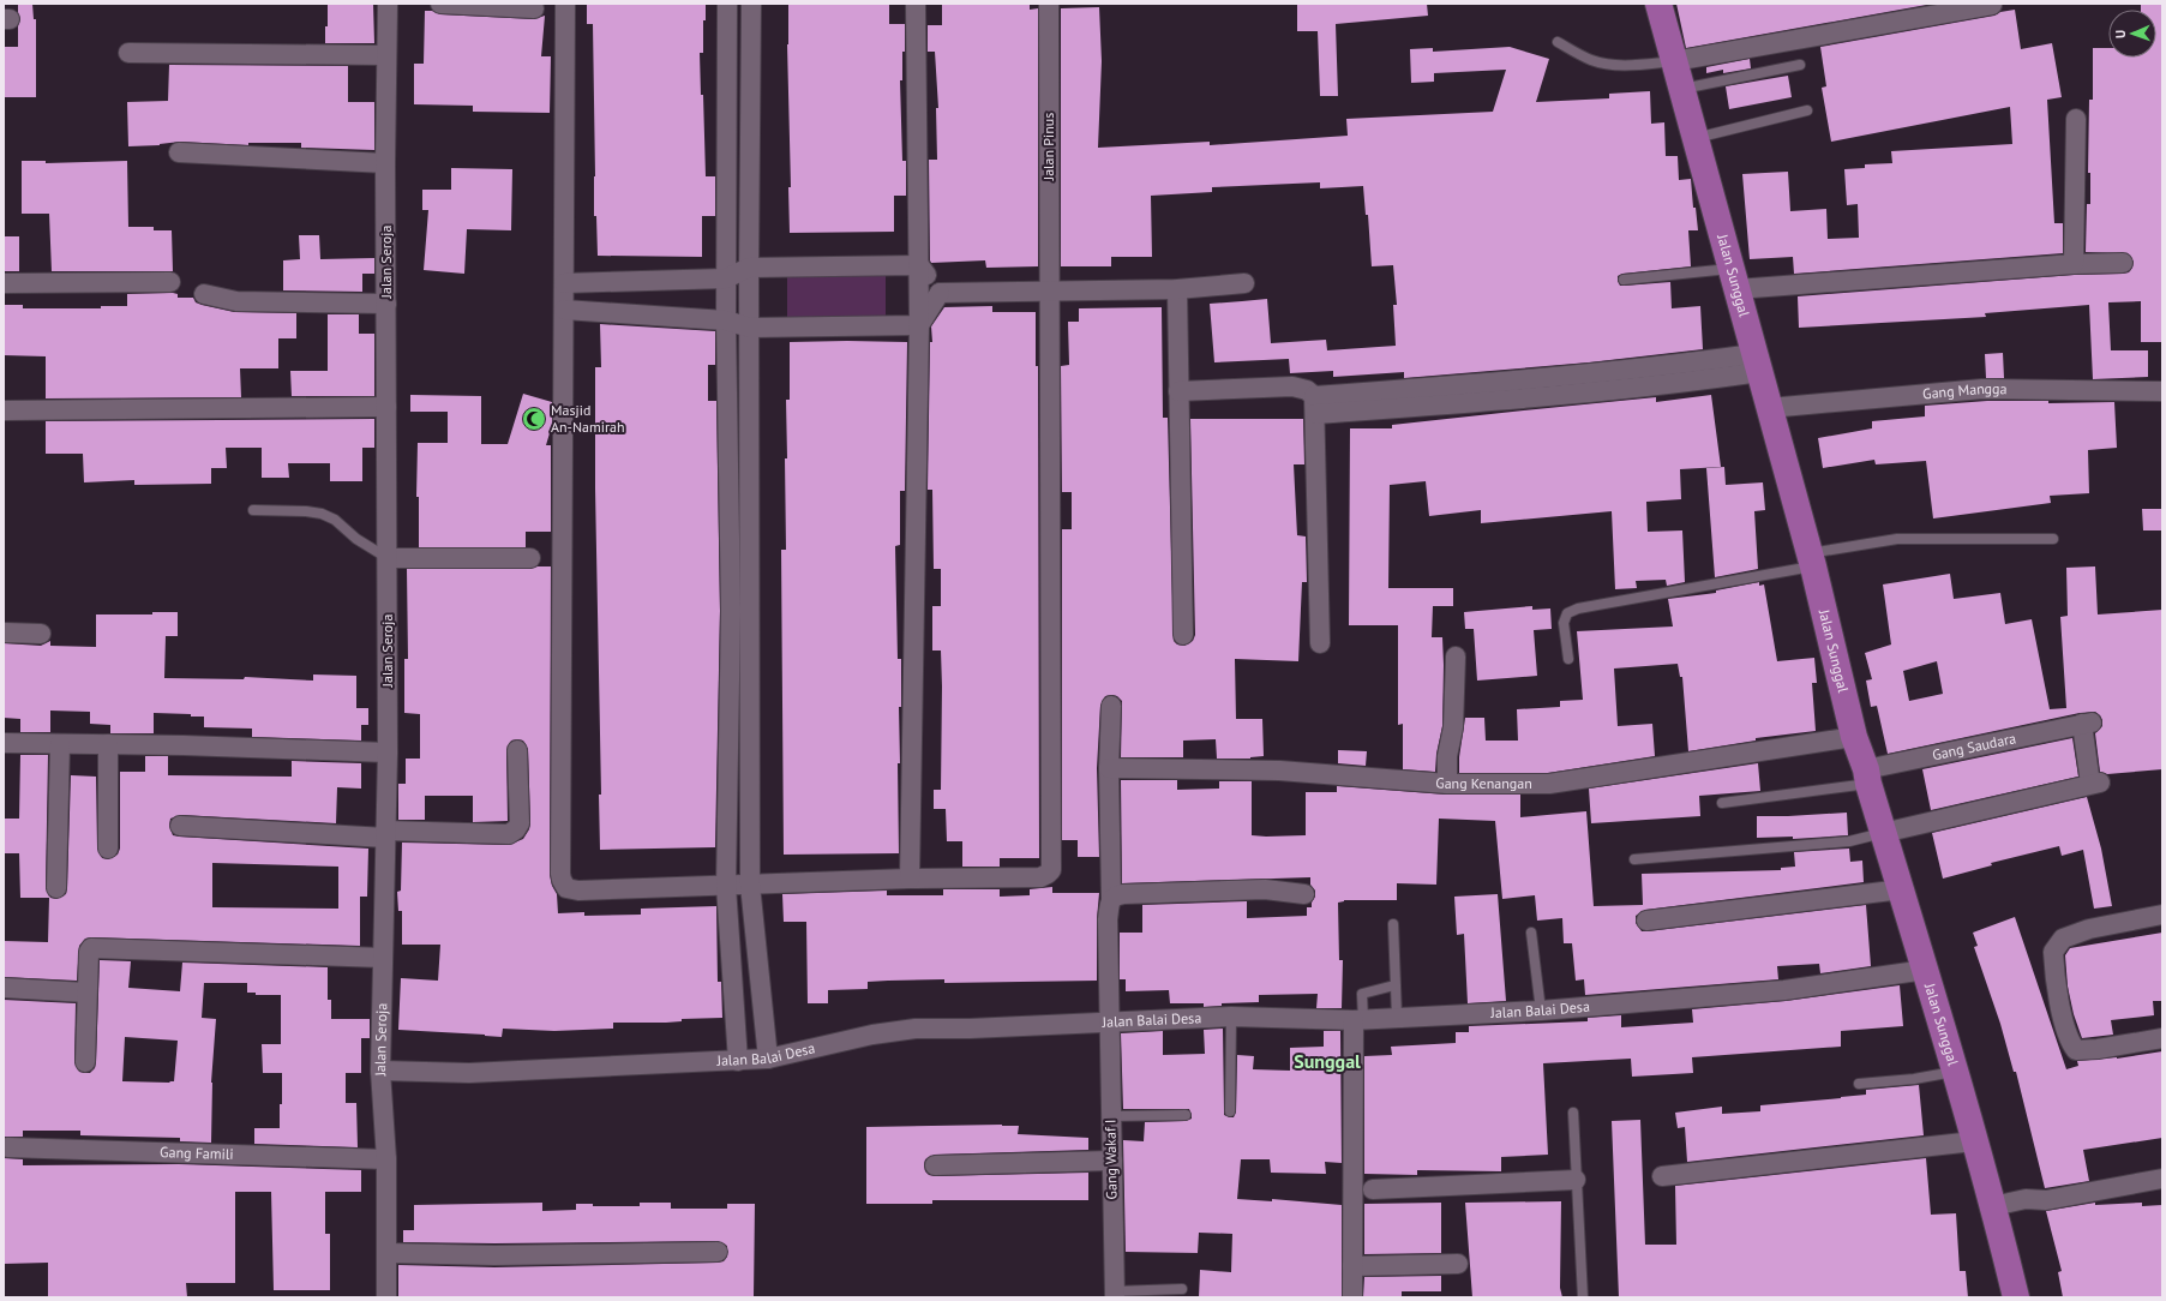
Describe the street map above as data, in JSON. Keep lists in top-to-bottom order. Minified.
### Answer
{"streets":{"main road":["Jalan Sunggal"],"street":["Jalan Pinus","Jalan Seroja","Gang Mangga","Gang Saudara","Gang Kenangan","Jalan Balai Desa","Gang Famili","Gang Wakaf I"]},"crossings":[["Jalan Seroja","Jalan Balai Desa"],["Jalan Seroja","Gang Famili"],["Jalan Sunggal","Gang Mangga"],["Jalan Sunggal","Gang Saudara"],["Jalan Sunggal","Gang Kenangan"],["Jalan Sunggal","Jalan Balai Desa"],["Gang Kenangan","Gang Wakaf I"],["Jalan Balai Desa","Gang Wakaf I"]],"districts":["Sunggal"],"places":{"mosque":["Masjid An-Namirah"]},"north":"left"}
